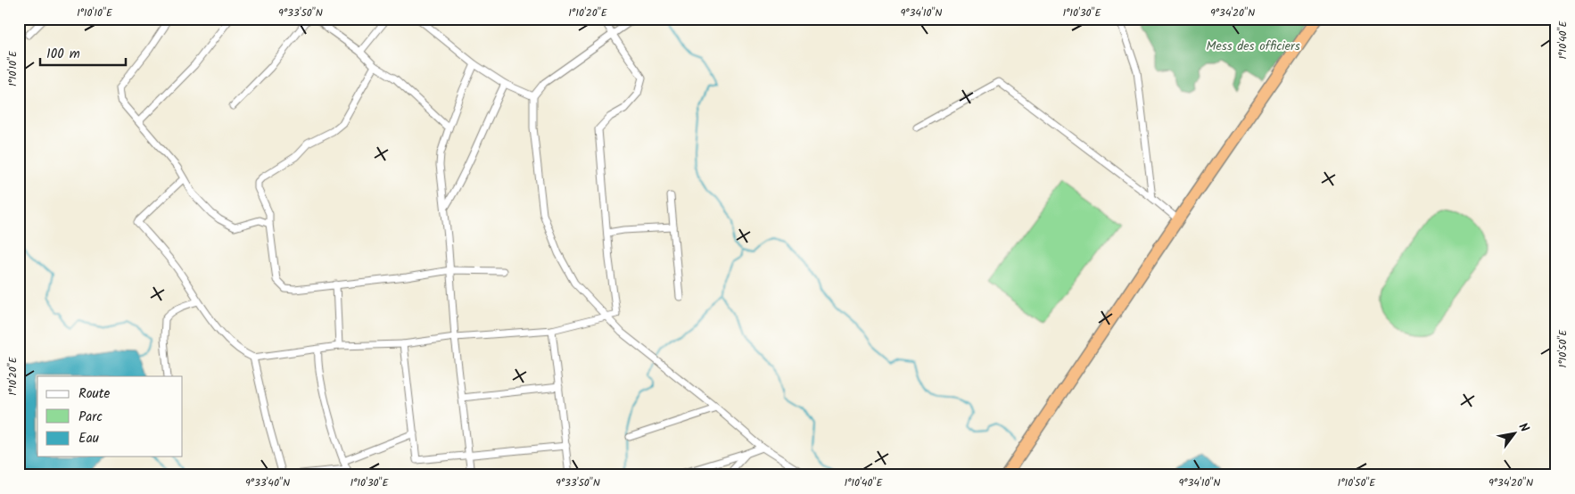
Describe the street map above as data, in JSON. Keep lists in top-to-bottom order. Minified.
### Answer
{"parks":["Mess des officiers"],"legend":["Route","Parc","Eau"],"scale_bar":"100 m","north":"top right","coordinates":["1°10'10\"E","9°33'50\"N","1°10'20\"E","9°34'10\"N","1°10'30\"E","9°34'20\"N","1°10'40\"E","1°10'50\"E","9°33'40\"N"]}
